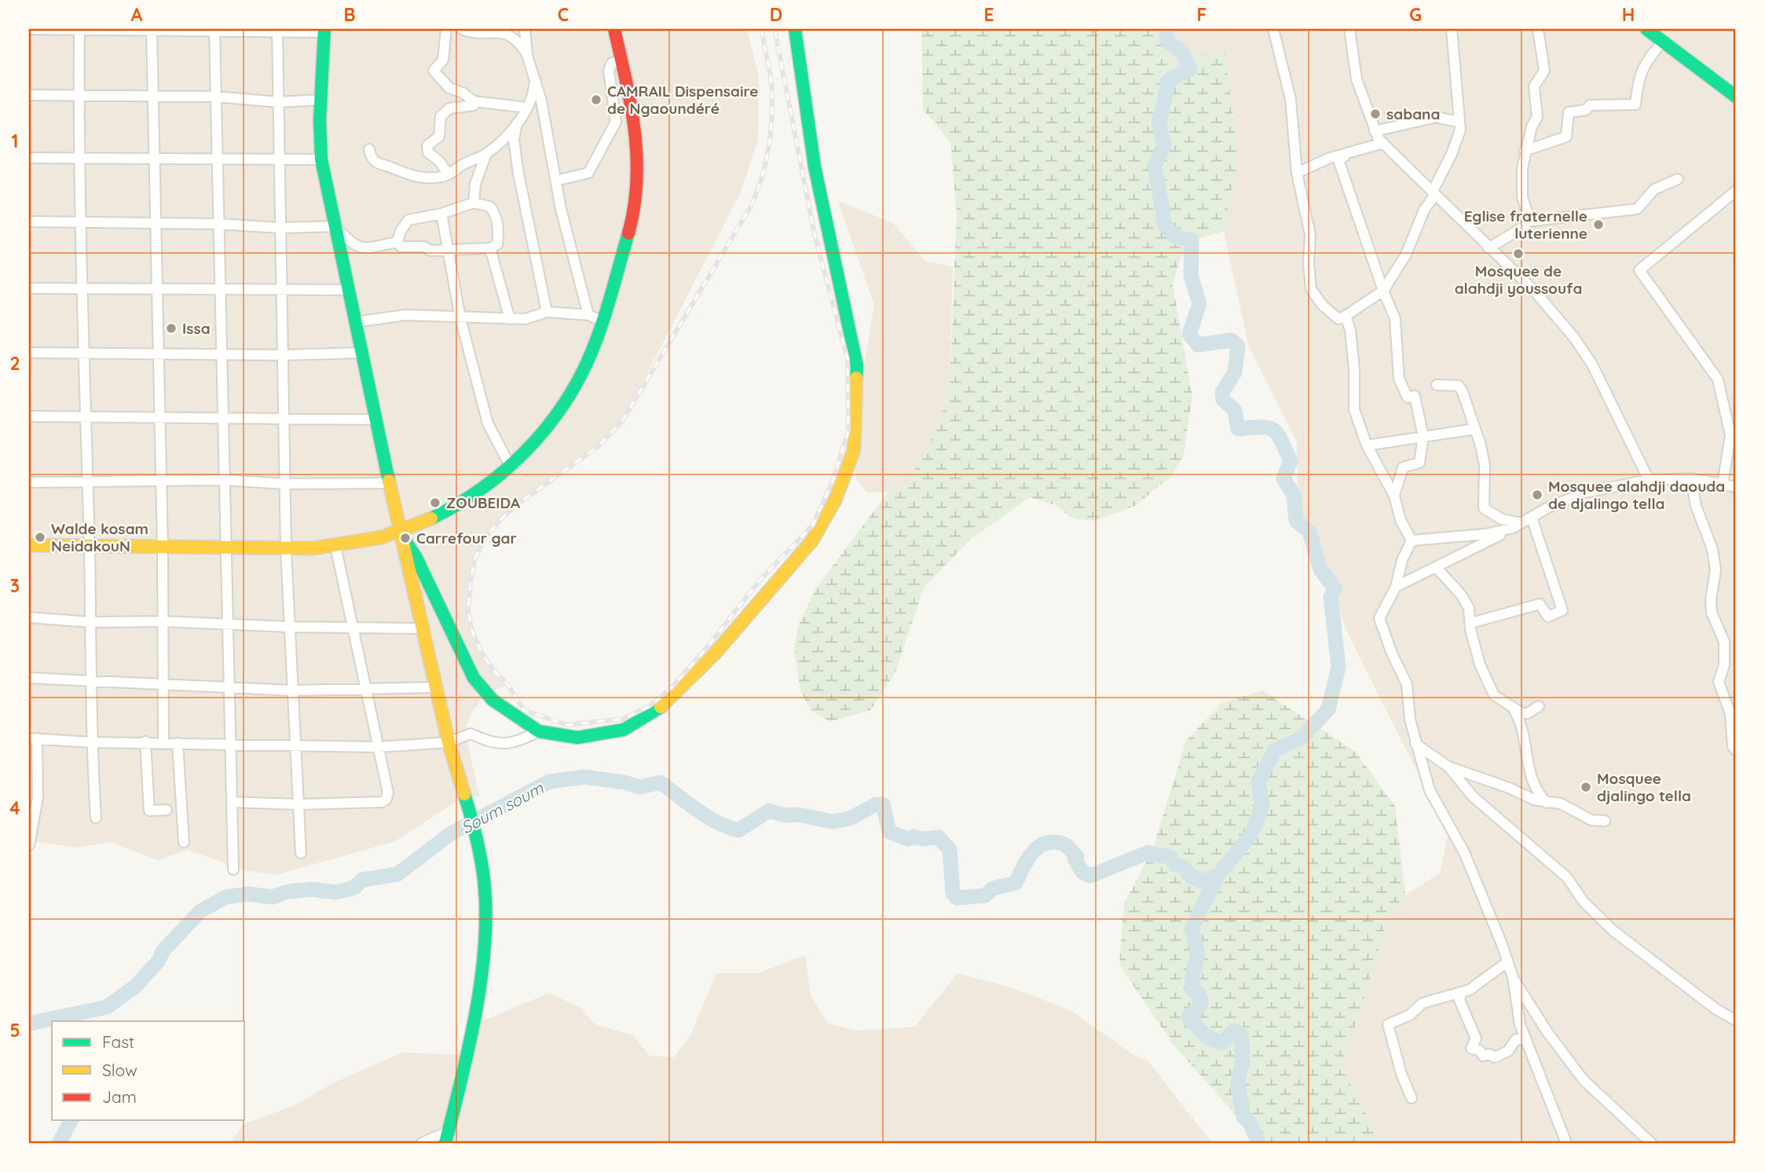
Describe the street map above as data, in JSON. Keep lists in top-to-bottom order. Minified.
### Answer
{"water":["Soum soum"],"places":["CAMRAIL Dispensaire de Ngaoundéré","sabana","Eglise fraternelle luterienne","Mosquee de alahdji youssoufa","Issa","Mosquee alahdji daouda de djalingo tella","ZOUBEIDA","Walde kosam NeidakouN","Carrefour gar","Mosquee djalingo tella"],"legend":["Fast","Slow","Jam"],"grid":{"columns":["A","B","C","D","E","F","G","H"],"rows":["1","2","3","4","5"]}}
